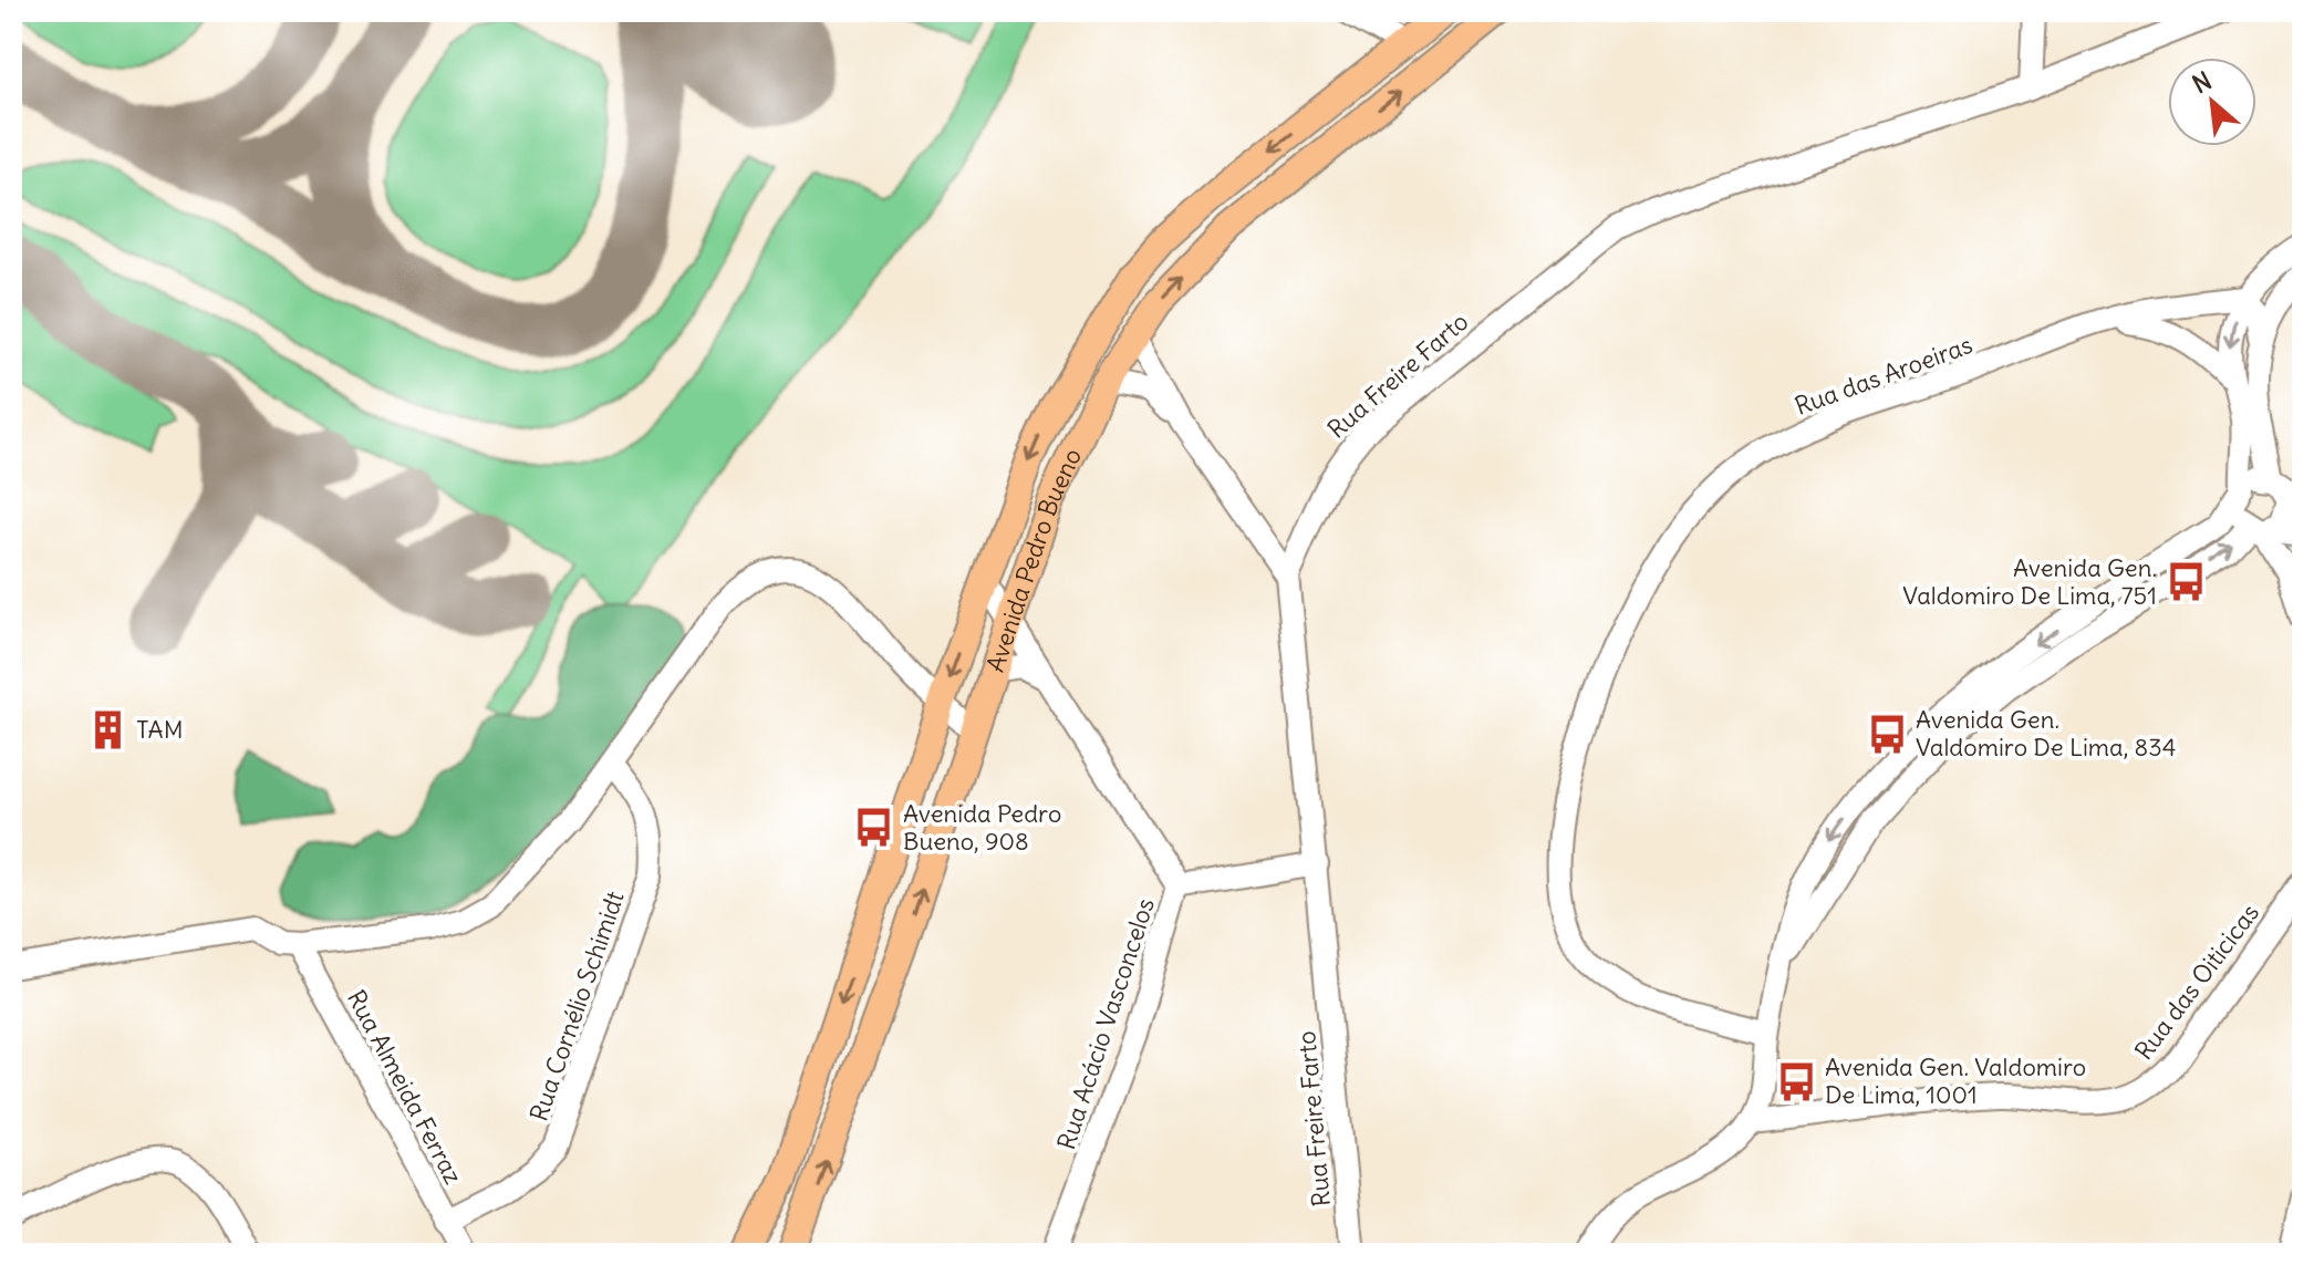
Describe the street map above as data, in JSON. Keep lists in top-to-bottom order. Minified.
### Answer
{"streets":{"main road":["Avenida Pedro Bueno"],"street":["Rua Freire Farto","Rua das Aroeiras","Rua das Oiticicas","Rua Cornélio Schimidt","Rua Acácio Vasconcelos","Rua Almeida Ferraz"]},"crossings":[["Avenida Pedro Bueno","Rua Acácio Vasconcelos"],["Rua Cornélio Schimidt","Rua Almeida Ferraz"]],"places":{"bus stop":["Avenida Gen. Valdomiro De Lima, 751","Avenida Gen. Valdomiro De Lima, 834","Avenida Pedro Bueno, 908","Avenida Gen. Valdomiro De Lima, 1001"],"building":["TAM"]},"north":"top left"}
